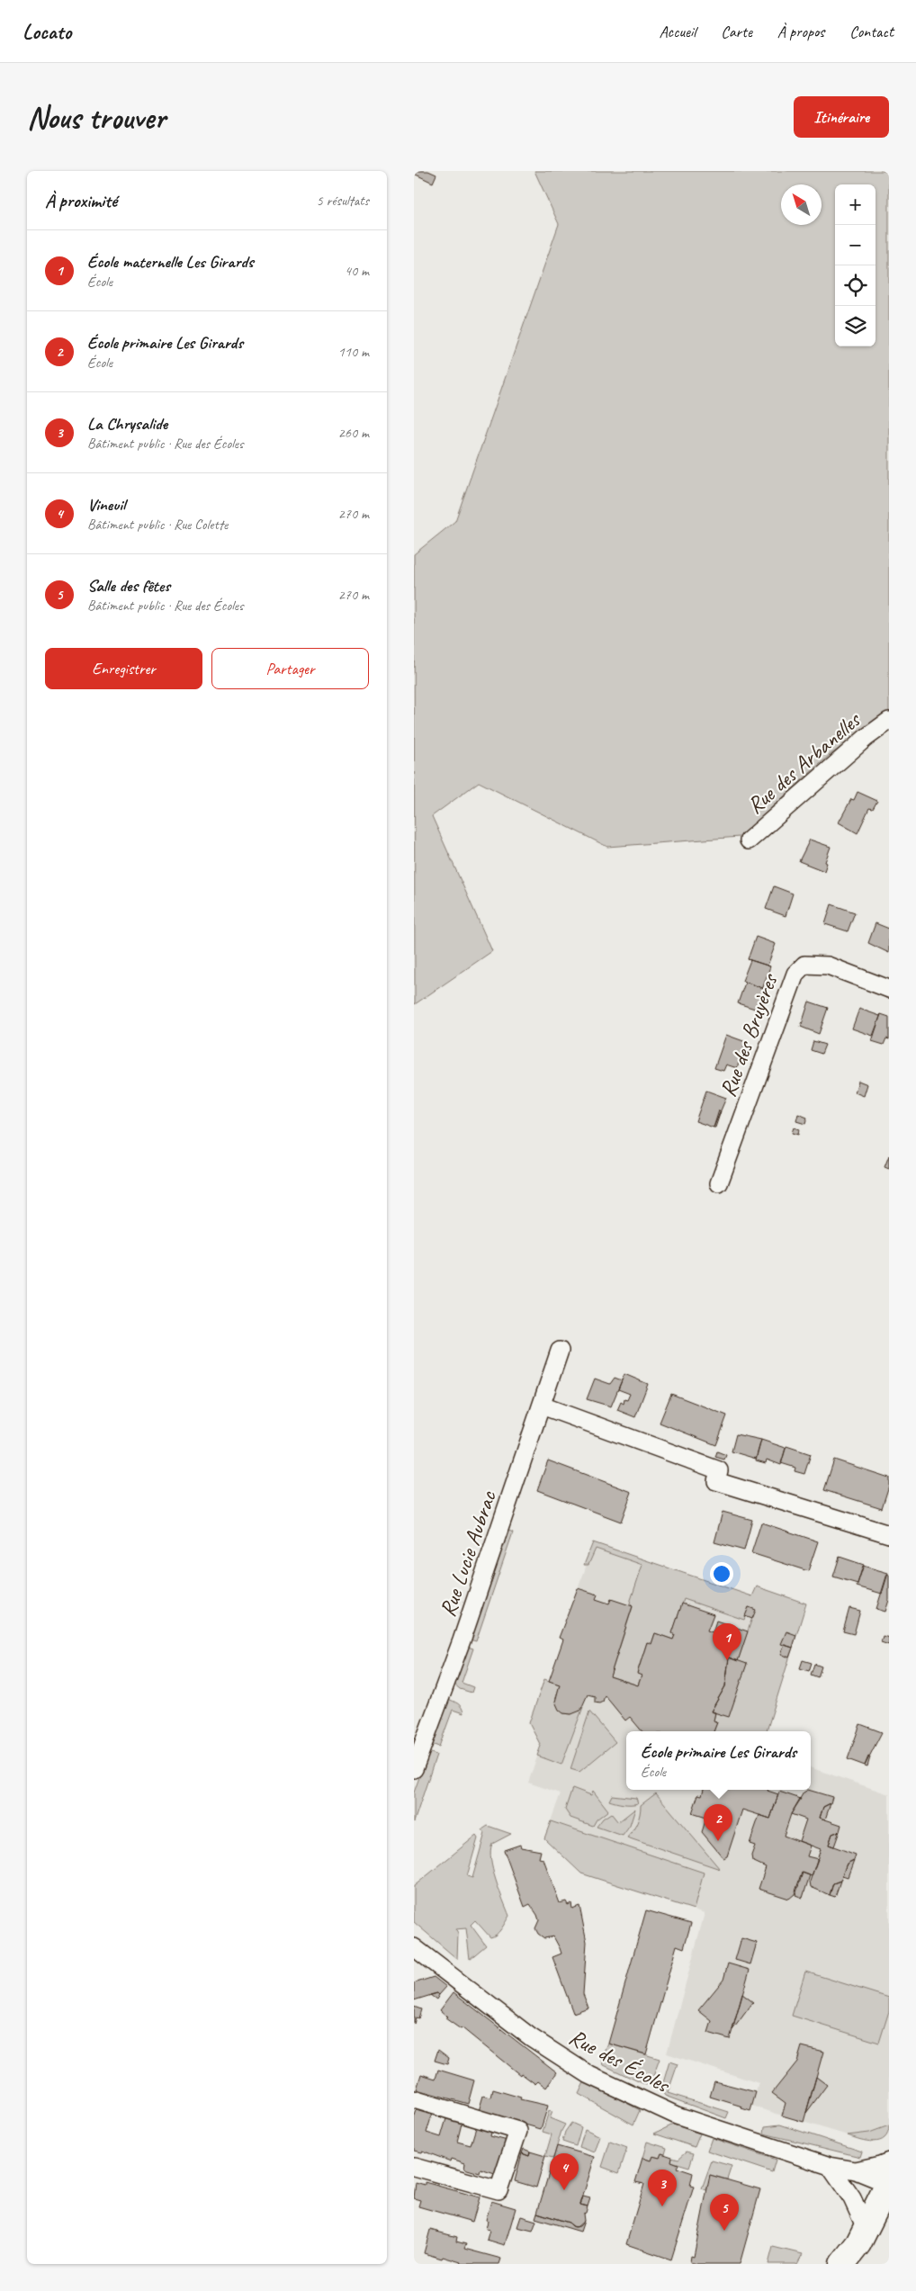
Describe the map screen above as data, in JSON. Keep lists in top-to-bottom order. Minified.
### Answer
{"streets":{"street":["Rue des Arbanelles","Rue des Bruyères","Rue Lucie Aubrac","Rue des Écoles"]},"north":"top left","page":{"header":"Locato","nav":["Accueil","Carte","À propos","Contact"],"buttons":["Itinéraire",["Enregistrer","Partager"]],"title":"Nous trouver","heading":["À proximité","5 résultats"],"map_buttons":["+","−"],"list":[{"mark":"1","name":"École maternelle Les Girards","note":"École","value":"40 m"},{"mark":"2","name":"École primaire Les Girards","note":"École","value":"110 m"},{"mark":"3","name":"La Chrysalide","note":"Bâtiment public · Rue des Écoles","value":"260 m"},{"mark":"4","name":"Vineuil","note":"Bâtiment public · Rue Colette","value":"270 m"},{"mark":"5","name":"Salle des fêtes","note":"Bâtiment public · Rue des Écoles","value":"270 m"}],"pins":["1","2","4","3","5"],"popup":["École primaire Les Girards","École"]}}
